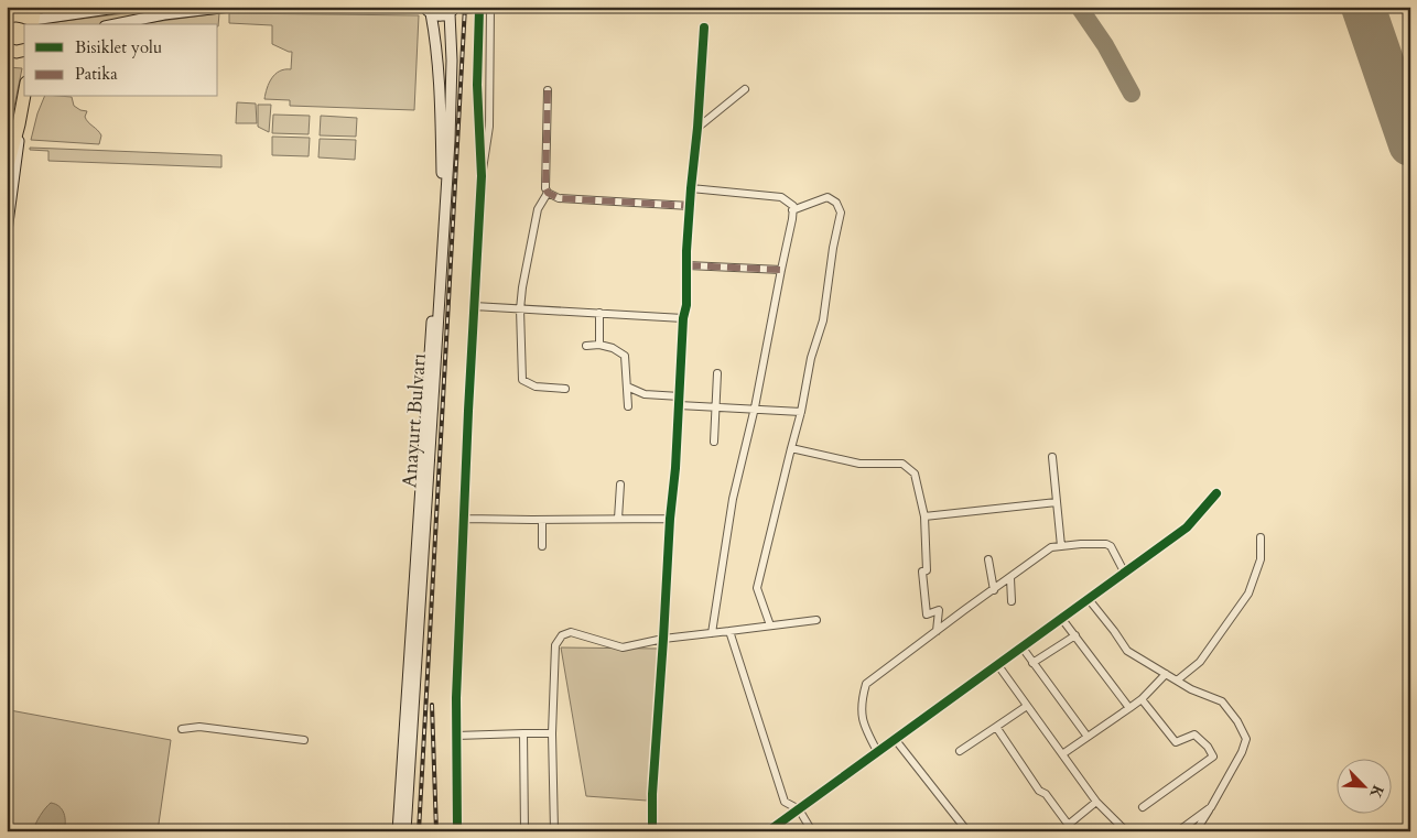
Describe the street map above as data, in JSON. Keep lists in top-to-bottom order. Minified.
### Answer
{"streets":{"main road":["Anayurt Bulvarı"]},"legend":["Bisiklet yolu","Patika"],"north":"bottom right"}
